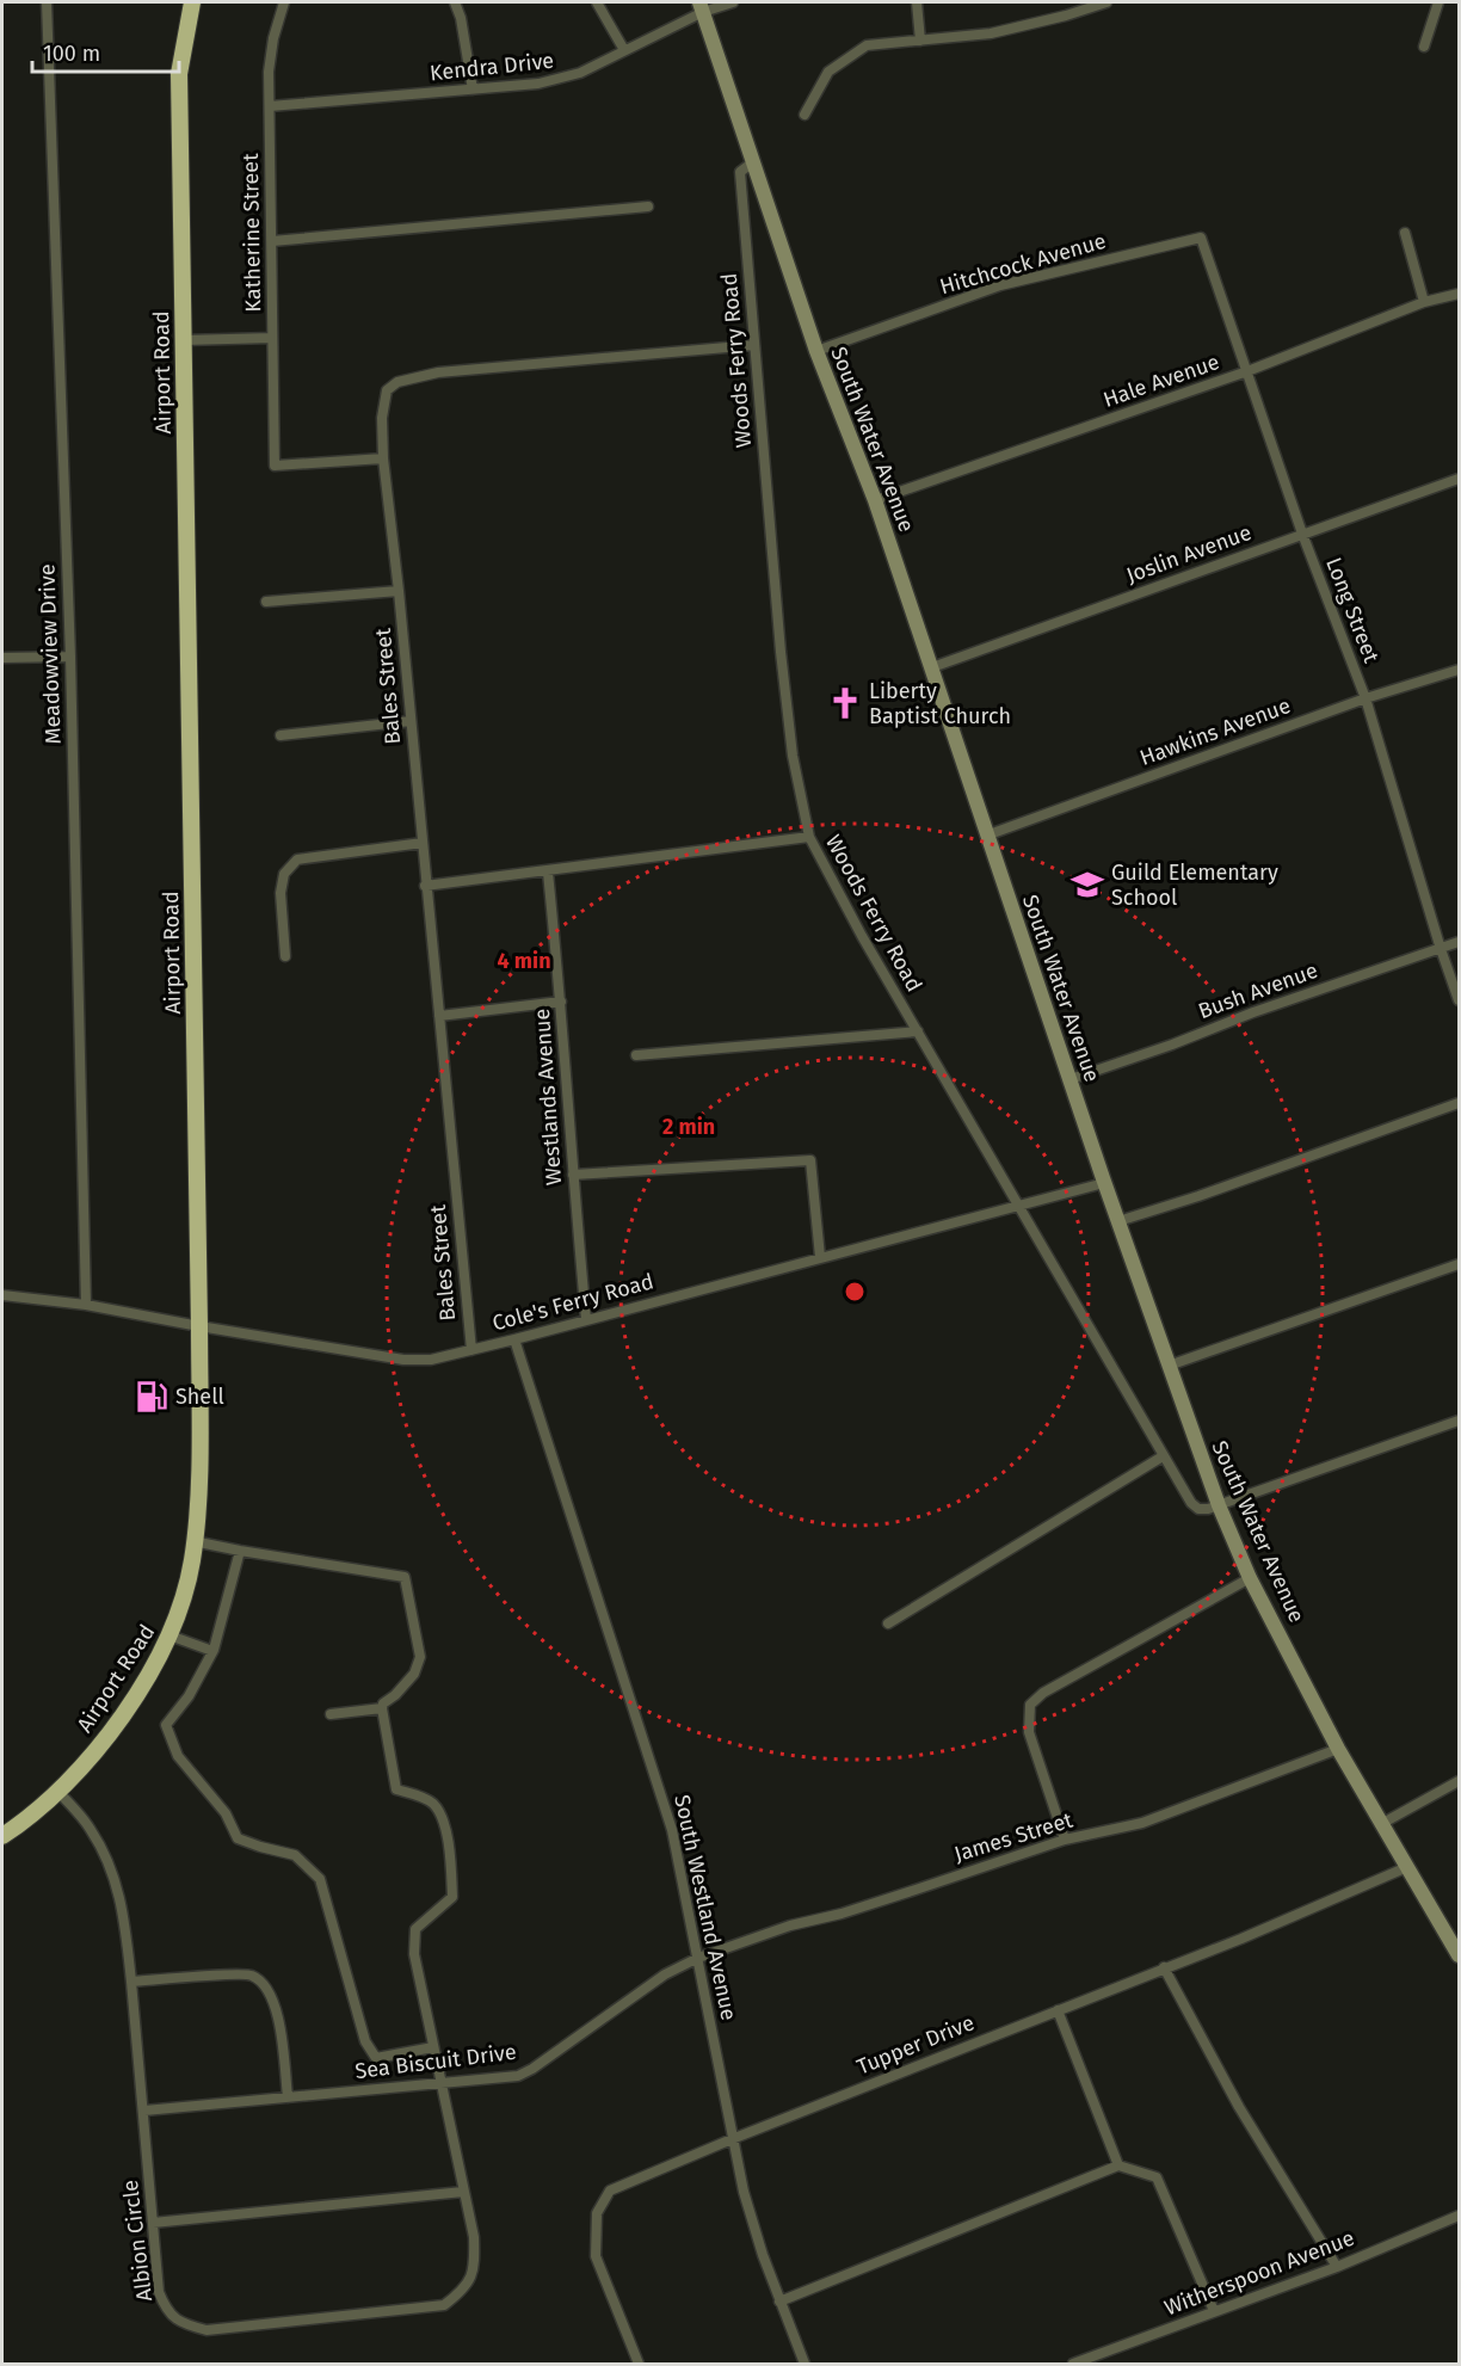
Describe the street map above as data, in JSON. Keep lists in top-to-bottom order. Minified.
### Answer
{"streets":{"highway":["Airport Road"],"main road":["South Water Avenue"],"street":["Kendra Drive","Katherine Street","Hitchcock Avenue","Woods Ferry Road","Hale Avenue","Joslin Avenue","Long Street","Meadowview Drive","Bales Street","Hawkins Avenue","Bush Avenue","Westlands Avenue","Cole's Ferry Road","James Street","South Westland Avenue","Tupper Drive","Sea Biscuit Drive","Albion Circle","Witherspoon Avenue"]},"crossings":[["Kendra Drive","Katherine Street"],["Kendra Drive","South Water Avenue"],["Katherine Street","Bales Street"],["Hitchcock Avenue","South Water Avenue"],["Hitchcock Avenue","Long Street"],["Woods Ferry Road","South Water Avenue"],["Woods Ferry Road","Bales Street"],["Woods Ferry Road","Cole's Ferry Road"],["Airport Road","Cole's Ferry Road"],["Airport Road","Albion Circle"],["Hale Avenue","South Water Avenue"],["Hale Avenue","Long Street"],["South Water Avenue","Joslin Avenue"],["South Water Avenue","Hawkins Avenue"],["South Water Avenue","Bush Avenue"],["South Water Avenue","Cole's Ferry Road"],["South Water Avenue","James Street"],["South Water Avenue","Tupper Drive"],["Joslin Avenue","Long Street"],["Long Street","Hawkins Avenue"],["Long Street","Bush Avenue"],["Meadowview Drive","Cole's Ferry Road"],["Bales Street","Cole's Ferry Road"],["Westlands Avenue","Cole's Ferry Road"],["Cole's Ferry Road","South Westland Avenue"],["James Street","South Westland Avenue"],["James Street","Sea Biscuit Drive"],["South Westland Avenue","Tupper Drive"],["South Westland Avenue","Sea Biscuit Drive"],["Sea Biscuit Drive","Albion Circle"]],"places":{"church":["Liberty Baptist Church"],"school or university":["Guild Elementary School"],"fuel station":["Shell"]},"scale_bar":"100 m","rings":["4 min","2 min"]}
